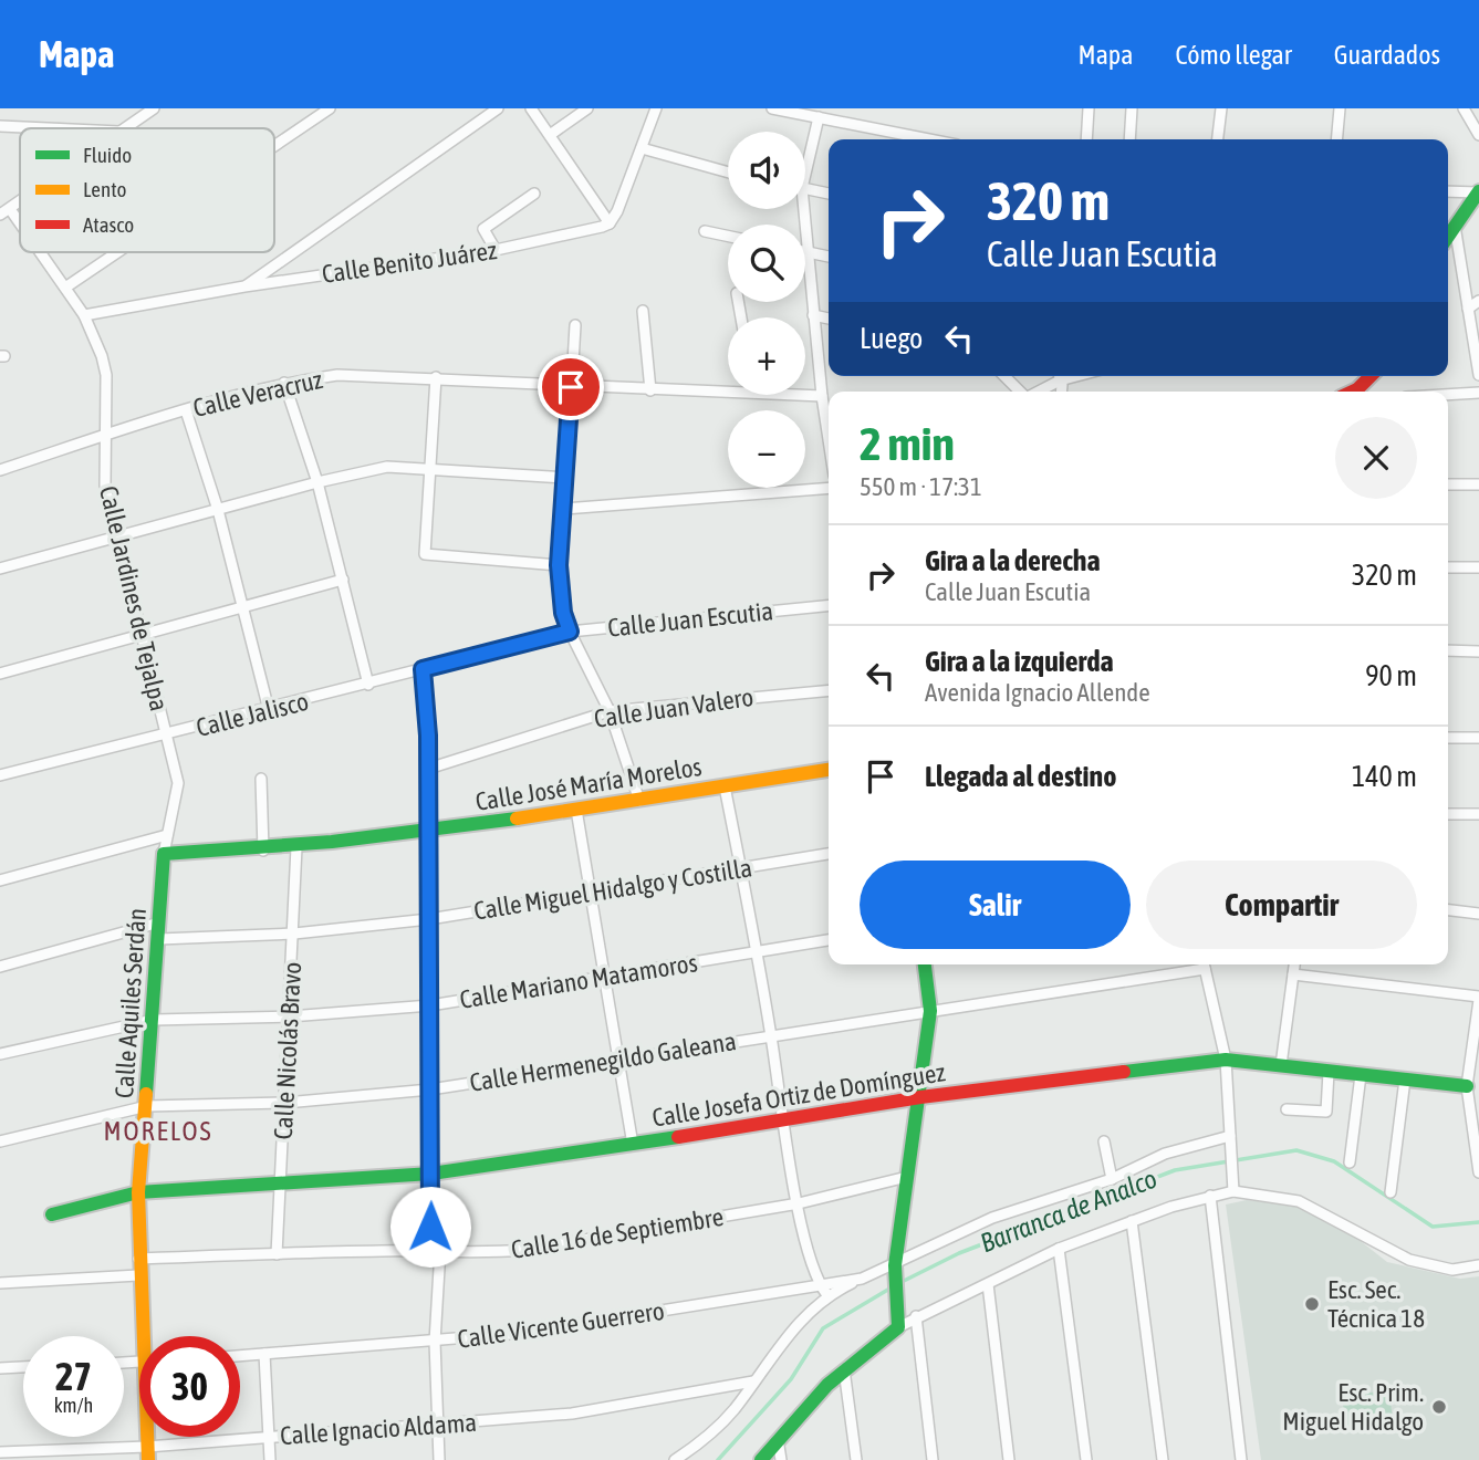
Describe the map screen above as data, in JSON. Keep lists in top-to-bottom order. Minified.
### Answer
{"streets":{"street":["Calle Benito Juárez","Calle Veracruz","Calle Jardines de Tejalpa","Calle Juan Escutia","Calle Juan Valero","Calle Jalisco","Calle José María Morelos","Calle Miguel Hidalgo y Costilla","Calle Mariano Matamoros","Calle Aquiles Serdán","Calle Nicolás Bravo","Calle Hermenegildo Galeana","Calle Josefa Ortiz de Domínguez","Calle 16 de Septiembre","Calle Vicente Guerrero","Calle Ignacio Aldama"]},"crossings":[["Calle Benito Juárez","Calle Jardines de Tejalpa"],["Calle Veracruz","Calle Jardines de Tejalpa"],["Calle Jardines de Tejalpa","Calle Jalisco"],["Calle Jardines de Tejalpa","Calle Aquiles Serdán"],["Calle Juan Escutia","Calle Jalisco"],["Calle José María Morelos","Calle Aquiles Serdán"],["Calle José María Morelos","Calle Nicolás Bravo"],["Calle Miguel Hidalgo y Costilla","Calle Aquiles Serdán"],["Calle Miguel Hidalgo y Costilla","Calle Nicolás Bravo"],["Calle Mariano Matamoros","Calle Aquiles Serdán"],["Calle Mariano Matamoros","Calle Nicolás Bravo"],["Calle Aquiles Serdán","Calle Hermenegildo Galeana"],["Calle Aquiles Serdán","Calle Josefa Ortiz de Domínguez"],["Calle Aquiles Serdán","Calle 16 de Septiembre"],["Calle Nicolás Bravo","Calle Hermenegildo Galeana"],["Calle Nicolás Bravo","Calle Josefa Ortiz de Domínguez"],["Calle Nicolás Bravo","Calle 16 de Septiembre"]],"districts":["MORELOS"],"water":["Barranca de Analco"],"places":["Esc. Sec. Técnica 18","Esc. Prim. Miguel Hidalgo"],"legend":["Fluido","Lento","Atasco"],"page":{"header":"Mapa","nav":["Mapa","Cómo llegar","Guardados"],"map_buttons":["+","−"],"turn":["320 m","Calle Juan Escutia"],"then":"Luego","heading":["2 min","550 m · 17:31"],"list":[{"name":"Gira a la derecha","note":"Calle Juan Escutia","value":"320 m"},{"name":"Gira a la izquierda","note":"Avenida Ignacio Allende","value":"90 m"},{"name":"Llegada al destino","value":"140 m"}],"buttons":["Salir","Compartir"],"speed":"27 km/h","limit":"30"}}
